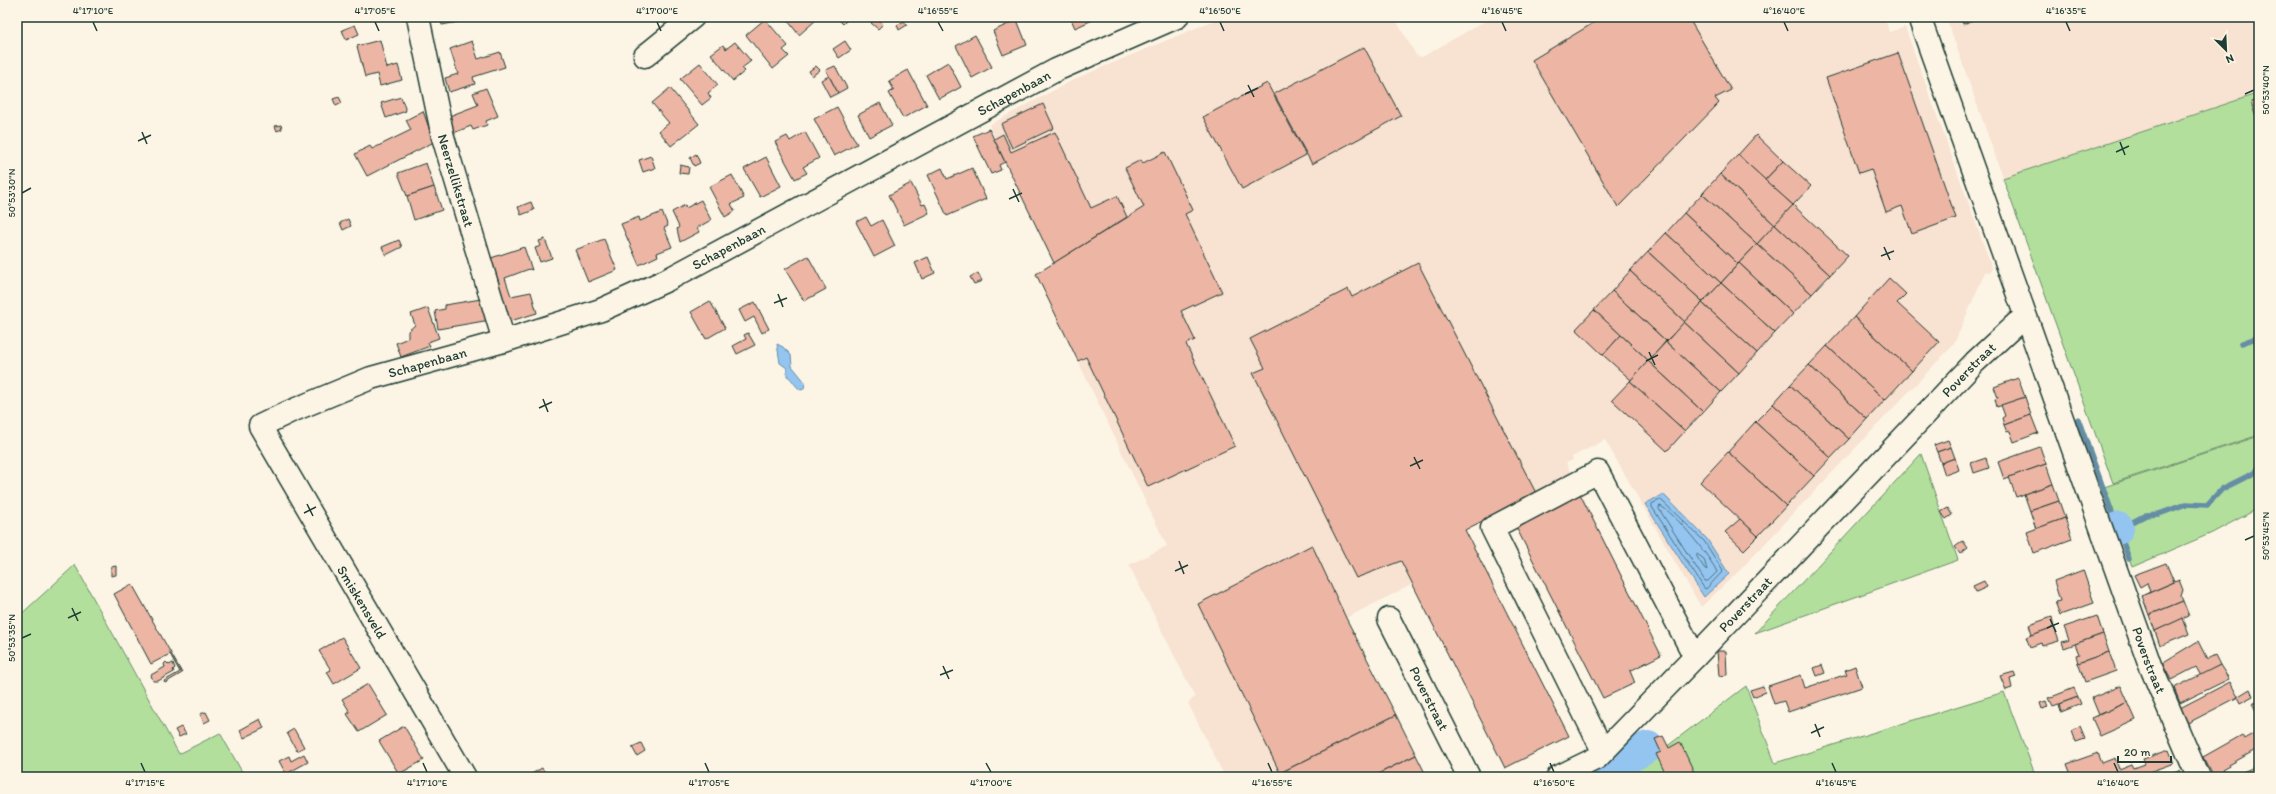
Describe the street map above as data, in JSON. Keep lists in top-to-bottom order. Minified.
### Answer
{"streets":{"street":["Schapenbaan","Neerzellikstraat","Poverstraat","Smiskensveld"]},"crossings":[["Schapenbaan","Neerzellikstraat"],["Schapenbaan","Smiskensveld"]],"scale_bar":"20 m","north":"bottom right","coordinates":["4°17'10\"E","4°17'05\"E","4°17'00\"E","4°16'55\"E","4°16'50\"E","4°16'45\"E","4°16'40\"E","4°16'35\"E","50°53'40\"N","50°53'30\"N","50°53'45\"N","50°53'35\"N","4°17'15\"E"]}
